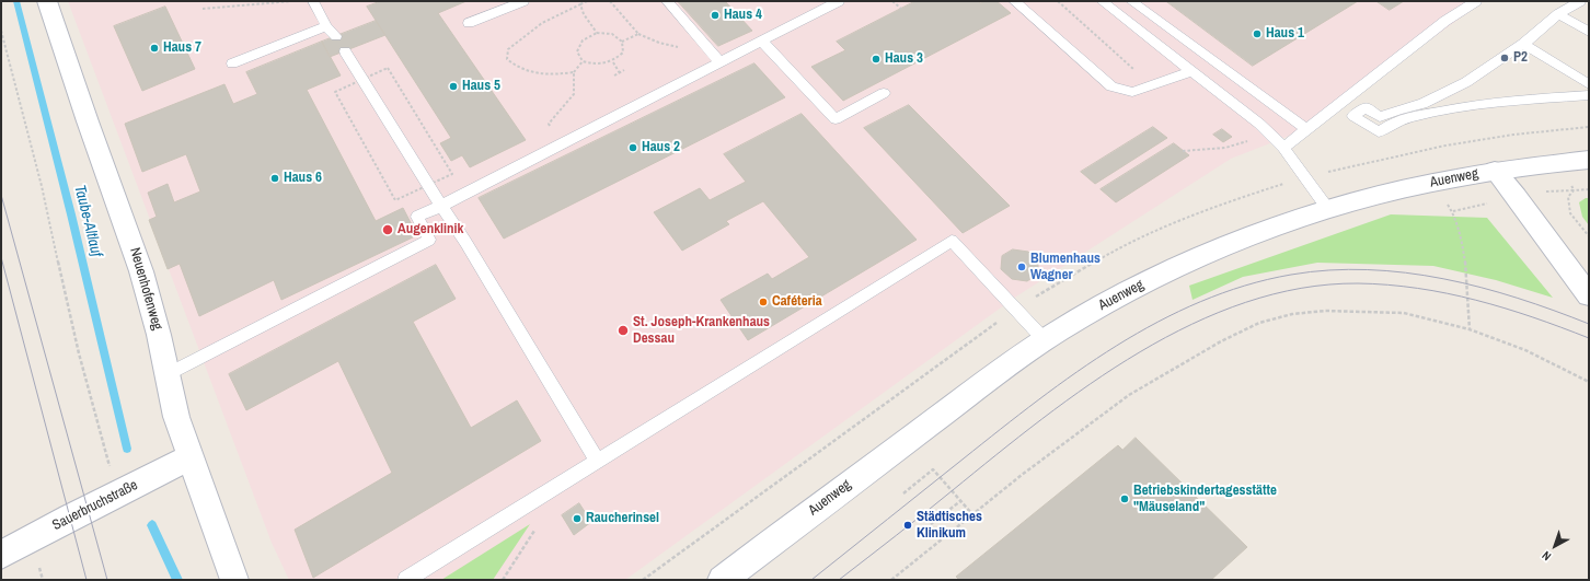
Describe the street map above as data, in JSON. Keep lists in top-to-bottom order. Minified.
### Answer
{"streets":{"street":["Auenweg","Neuenhofenweg","Sauerbruchstraße"]},"crossings":[["Neuenhofenweg","Sauerbruchstraße"]],"water":["Taube-Altlauf"],"places":["Haus 4","Haus 1","Haus 7","P2","Haus 3","Haus 5","Haus 2","Haus 6","Augenklinik","Blumenhaus Wagner","Caféteria","St. Joseph-Krankenhaus Dessau","Betriebskindertagesstätte \"Mäuseland\"","Raucherinsel","Städtisches Klinikum"],"north":"bottom left"}
